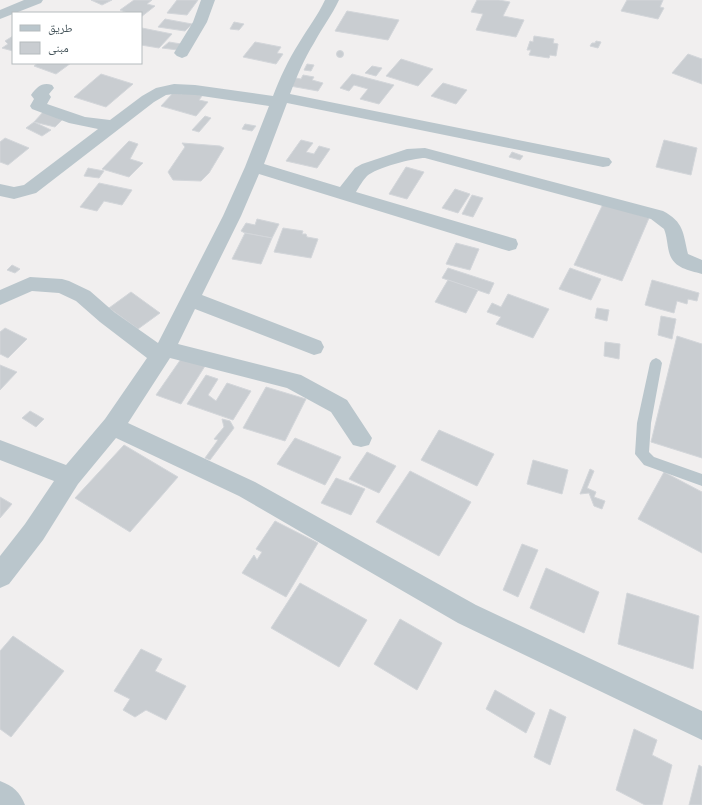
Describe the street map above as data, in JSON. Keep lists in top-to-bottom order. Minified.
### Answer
{"legend":["طريق","مبنى"]}
